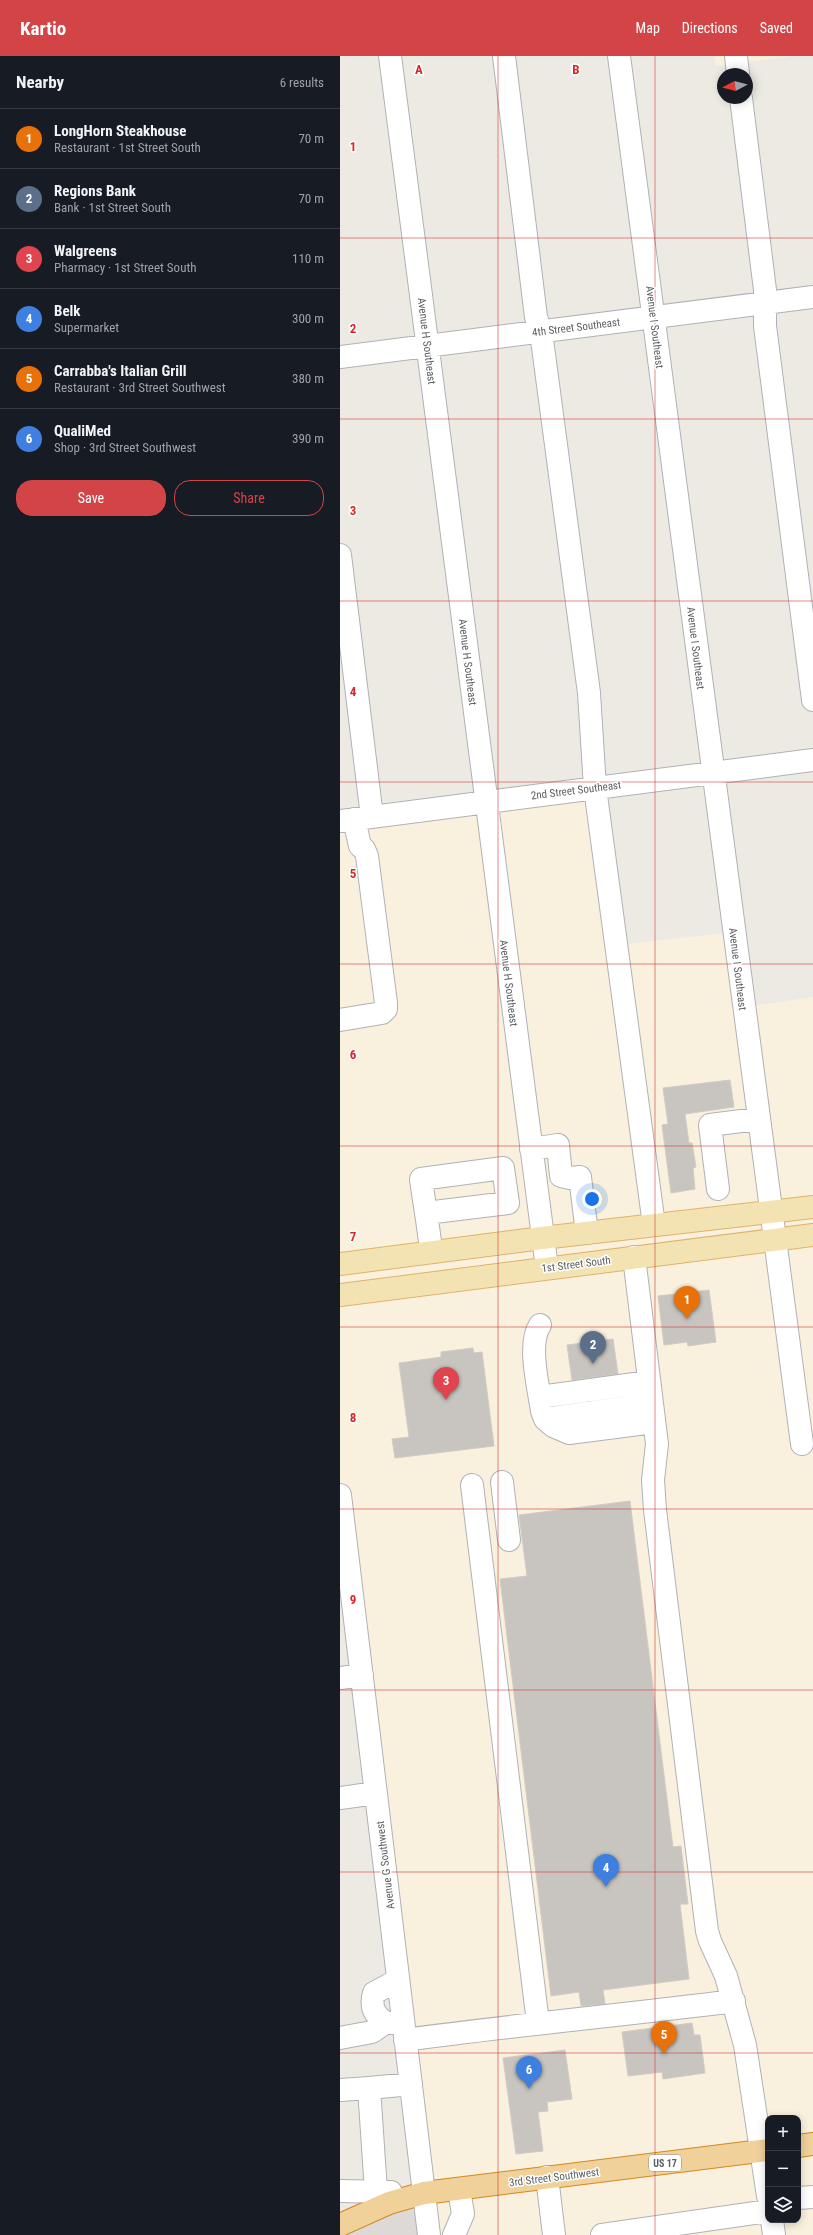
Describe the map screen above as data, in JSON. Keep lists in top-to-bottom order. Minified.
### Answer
{"streets":{"highway":["US 17","3rd Street Southwest"],"main road":["1st Street South"],"street":["4th Street Southeast","Avenue I Southeast","Avenue H Southeast","2nd Street Southeast","Avenue G Southwest"]},"crossings":[["4th Street Southeast","Avenue I Southeast"],["4th Street Southeast","Avenue H Southeast"],["Avenue I Southeast","2nd Street Southeast"],["Avenue I Southeast","1st Street South"],["Avenue H Southeast","2nd Street Southeast"],["Avenue H Southeast","1st Street South"],["Avenue G Southwest","US 17"],["Avenue G Southwest","3rd Street Southwest"],["US 17","3rd Street Southwest"]],"north":"left","page":{"header":"Kartio","nav":["Map","Directions","Saved"],"heading":["Nearby","6 results"],"list":[{"mark":"1","name":"LongHorn Steakhouse","note":"Restaurant · 1st Street South","value":"70 m"},{"mark":"2","name":"Regions Bank","note":"Bank · 1st Street South","value":"70 m"},{"mark":"3","name":"Walgreens","note":"Pharmacy · 1st Street South","value":"110 m"},{"mark":"4","name":"Belk","note":"Supermarket","value":"300 m"},{"mark":"5","name":"Carrabba's Italian Grill","note":"Restaurant · 3rd Street Southwest","value":"380 m"},{"mark":"6","name":"QualiMed","note":"Shop · 3rd Street Southwest","value":"390 m"}],"buttons":["Save","Share"],"pins":["1","2","3","4","5","6"],"map_buttons":["+","−"]},"grid":{"columns":["A","B"],"rows":["1","2","3","4","5","6","7","8","9"]}}
